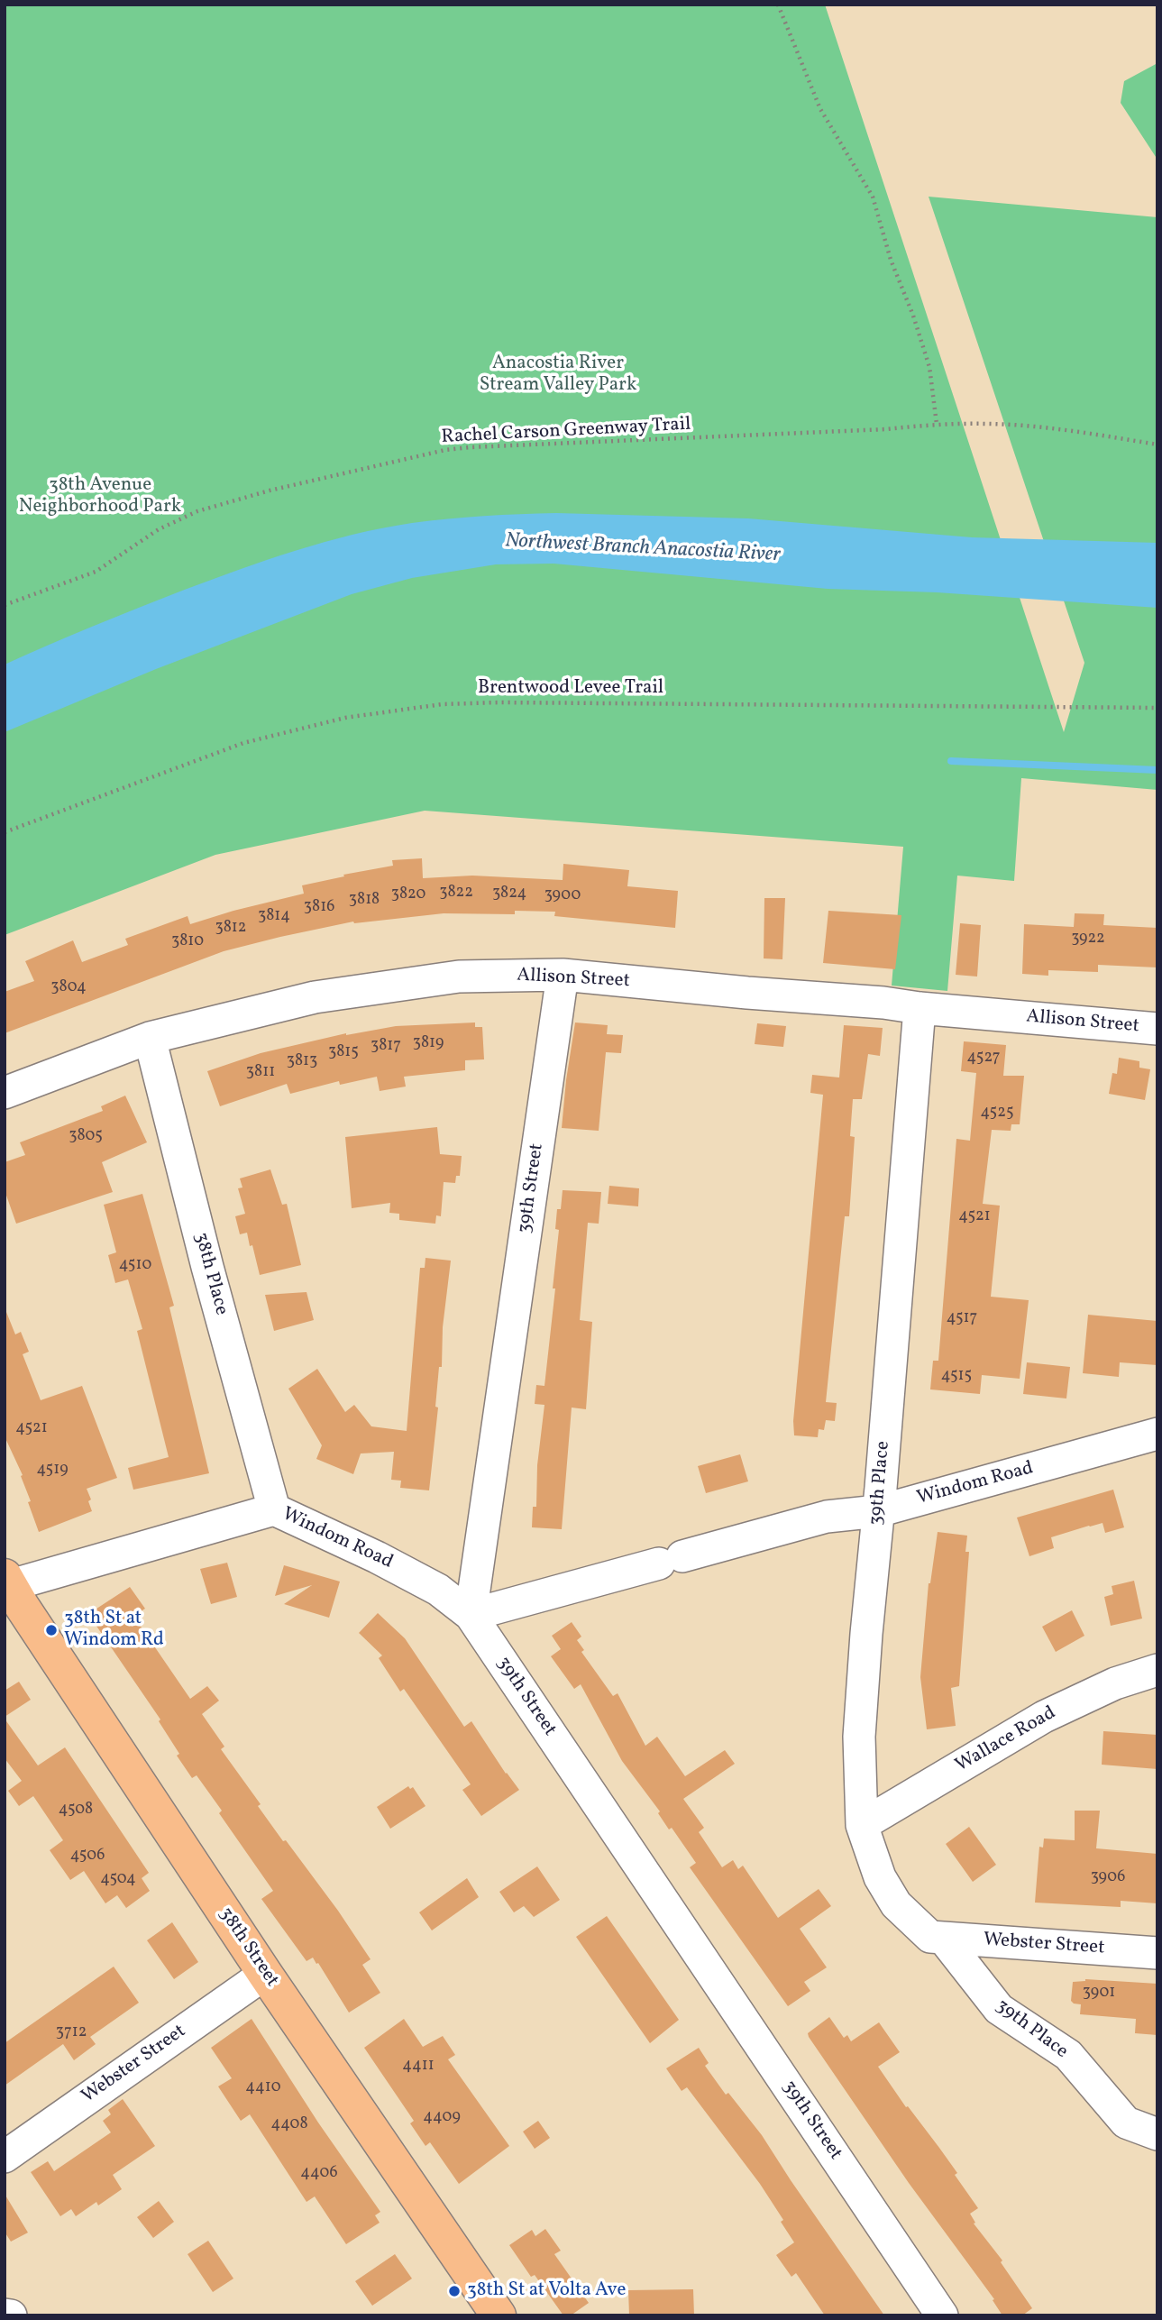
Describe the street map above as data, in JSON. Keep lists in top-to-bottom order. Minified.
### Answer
{"streets":{"main road":["38th Street"],"street":["Allison Street","39th Street","38th Place","39th Place","Windom Road","Wallace Road","Webster Street"],"path":["Rachel Carson Greenway Trail","Brentwood Levee Trail"]},"crossings":[["Allison Street","39th Street"],["Allison Street","38th Place"],["Allison Street","39th Place"],["39th Street","Windom Road"],["38th Place","Windom Road"],["39th Place","Windom Road"],["39th Place","Wallace Road"],["39th Place","Webster Street"],["Windom Road","38th Street"],["Webster Street","38th Street"]],"water":["Northwest Branch Anacostia River"],"parks":["Anacostia River Stream Valley Park","38th Avenue Neighborhood Park"],"places":["38th St at Windom Rd","38th St at Volta Ave"],"house_numbers":["3822","3824","3820","3900","3818","3816","3814","3812","3922","3810","3804","3819","3817","3815","4527","3813","3811","4525","3805","4521","4510","4517","4515","4521","4519","4508","4506","3906","4504","3901","3712","4411","4410","4409","4408","4406"]}
